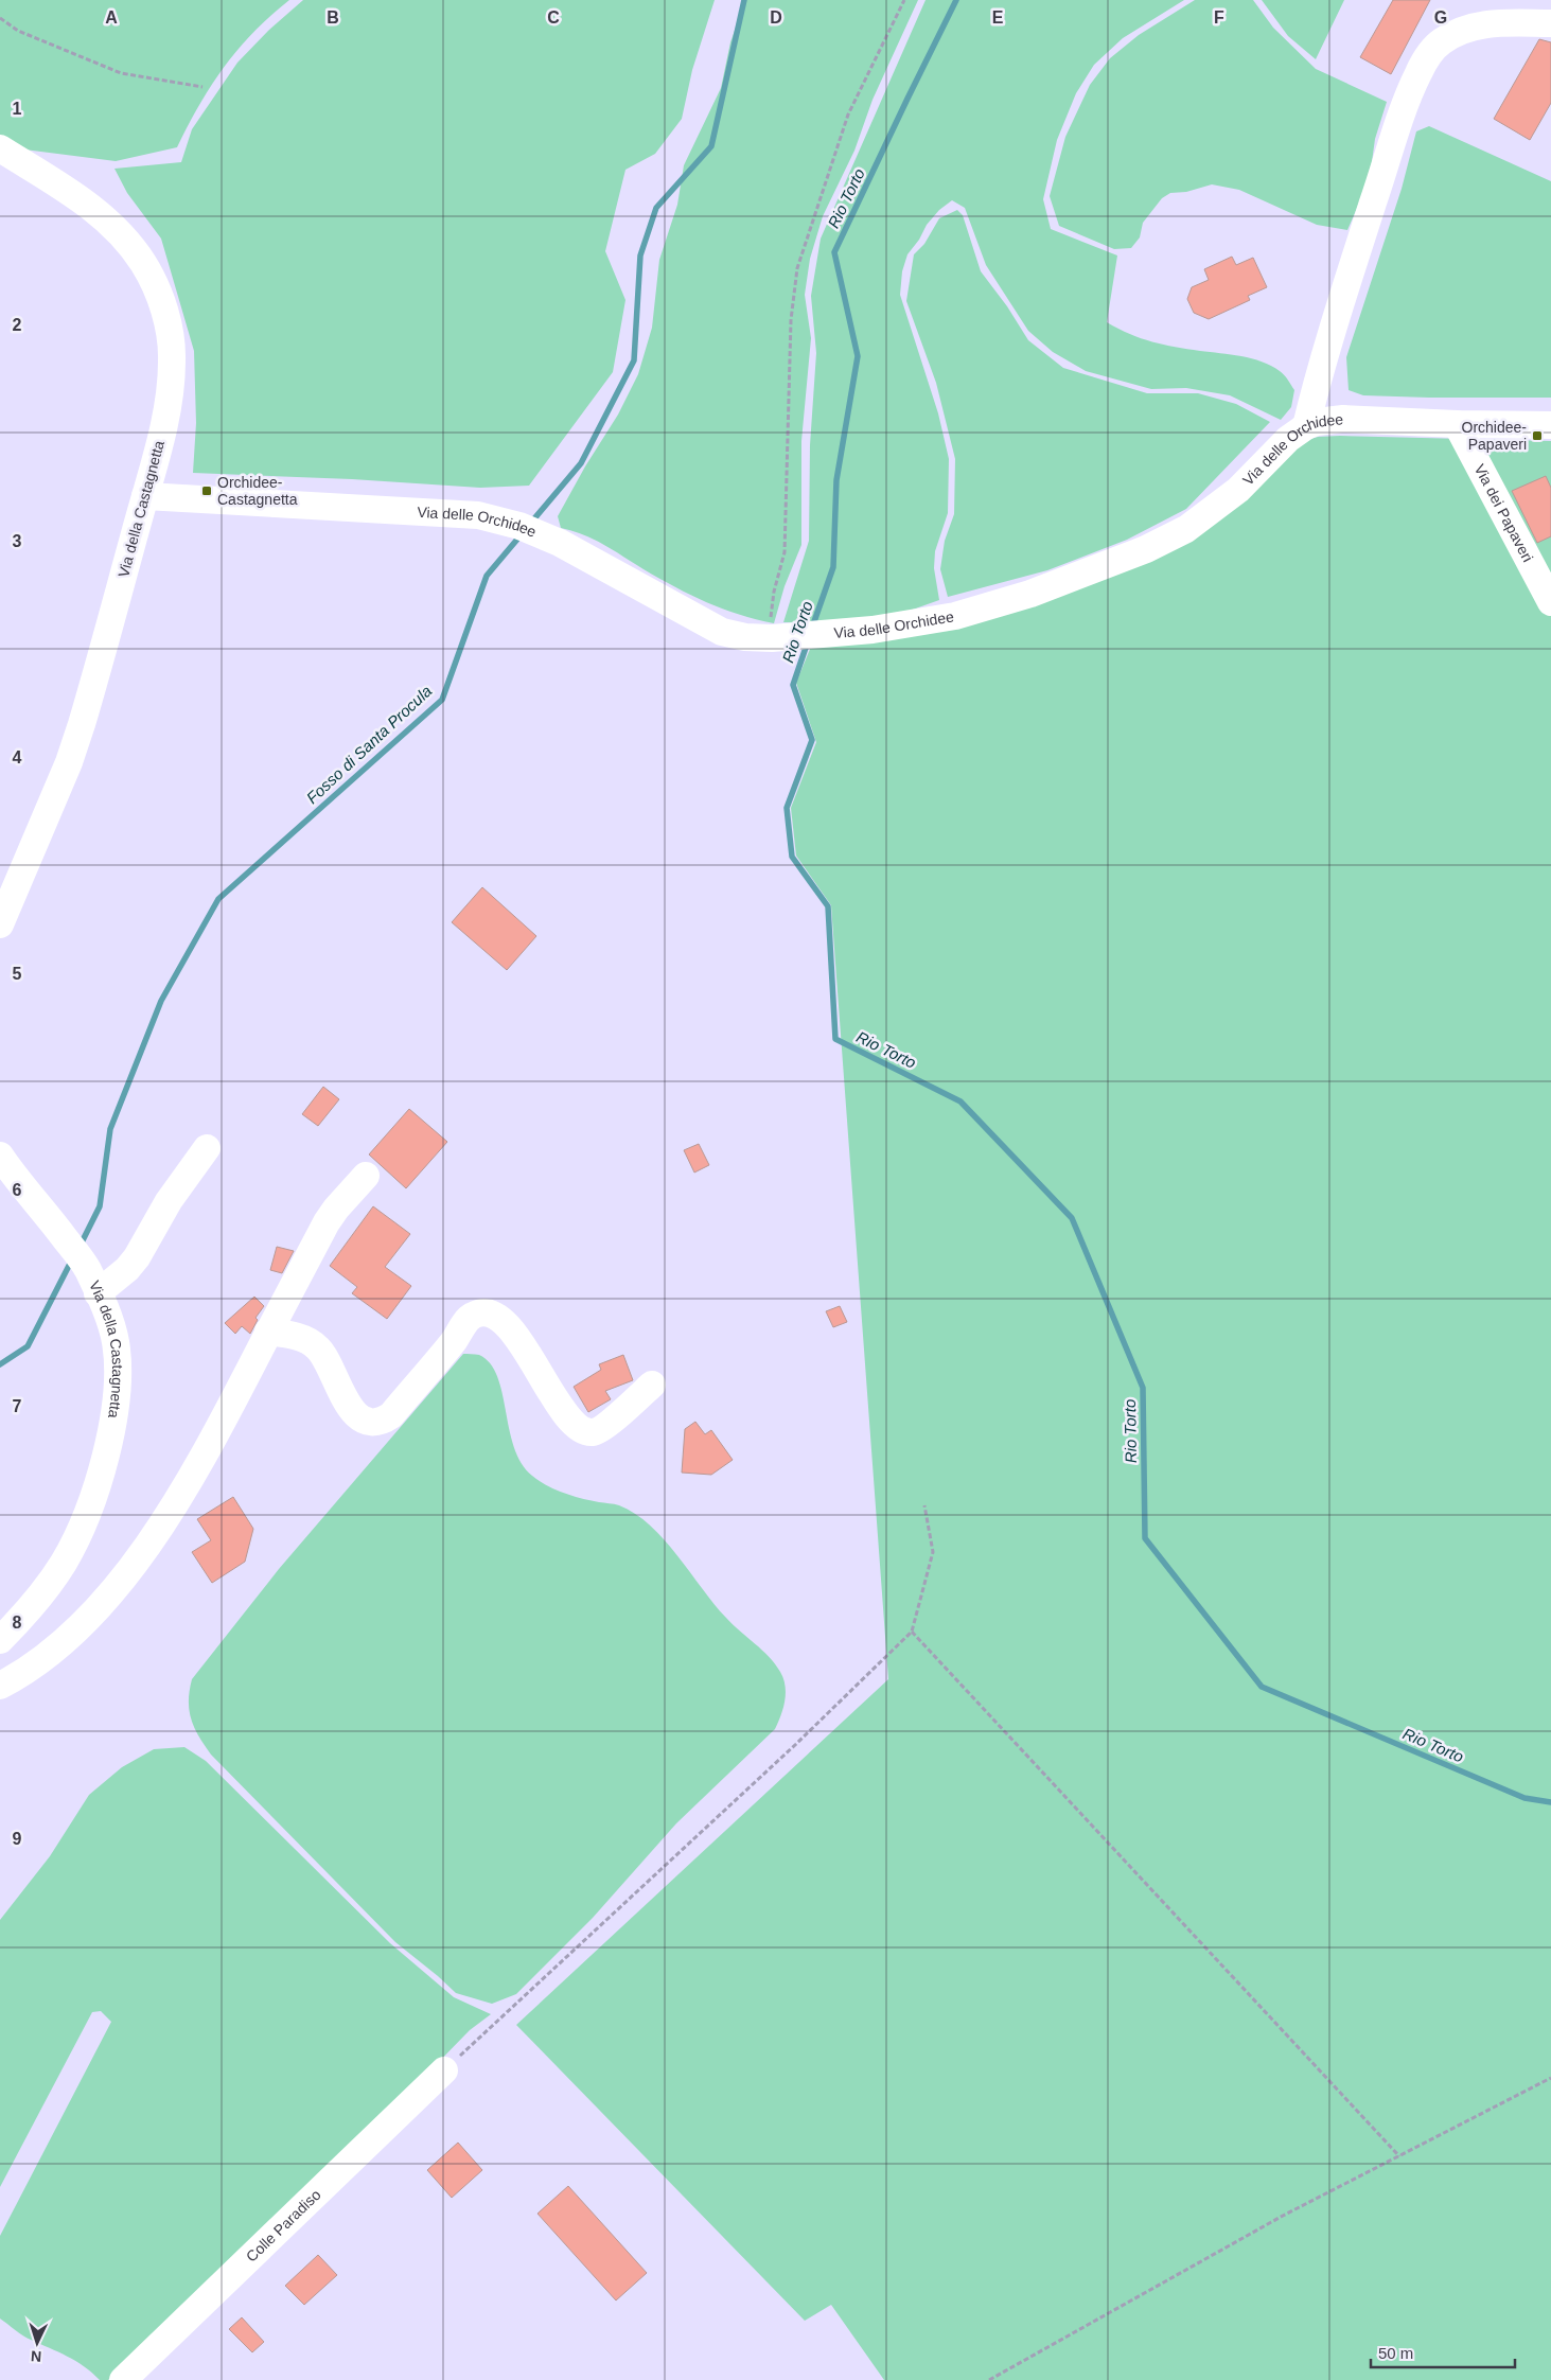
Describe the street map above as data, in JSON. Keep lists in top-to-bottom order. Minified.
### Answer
{"streets":{"street":["Via delle Orchidee","Via della Castagnetta","Via dei Papaveri","Colle Paradiso"]},"crossings":[["Via delle Orchidee","Via della Castagnetta"],["Via delle Orchidee","Via dei Papaveri"]],"water":["Rio Torto","Fosso di Santa Procula"],"places":{"transit":["Orchidee- Papaveri","Orchidee- Castagnetta"]},"scale_bar":"50 m","north":"bottom","grid":{"columns":["A","B","C","D","E","F","G"],"rows":["1","2","3","4","5","6","7","8","9"]}}
